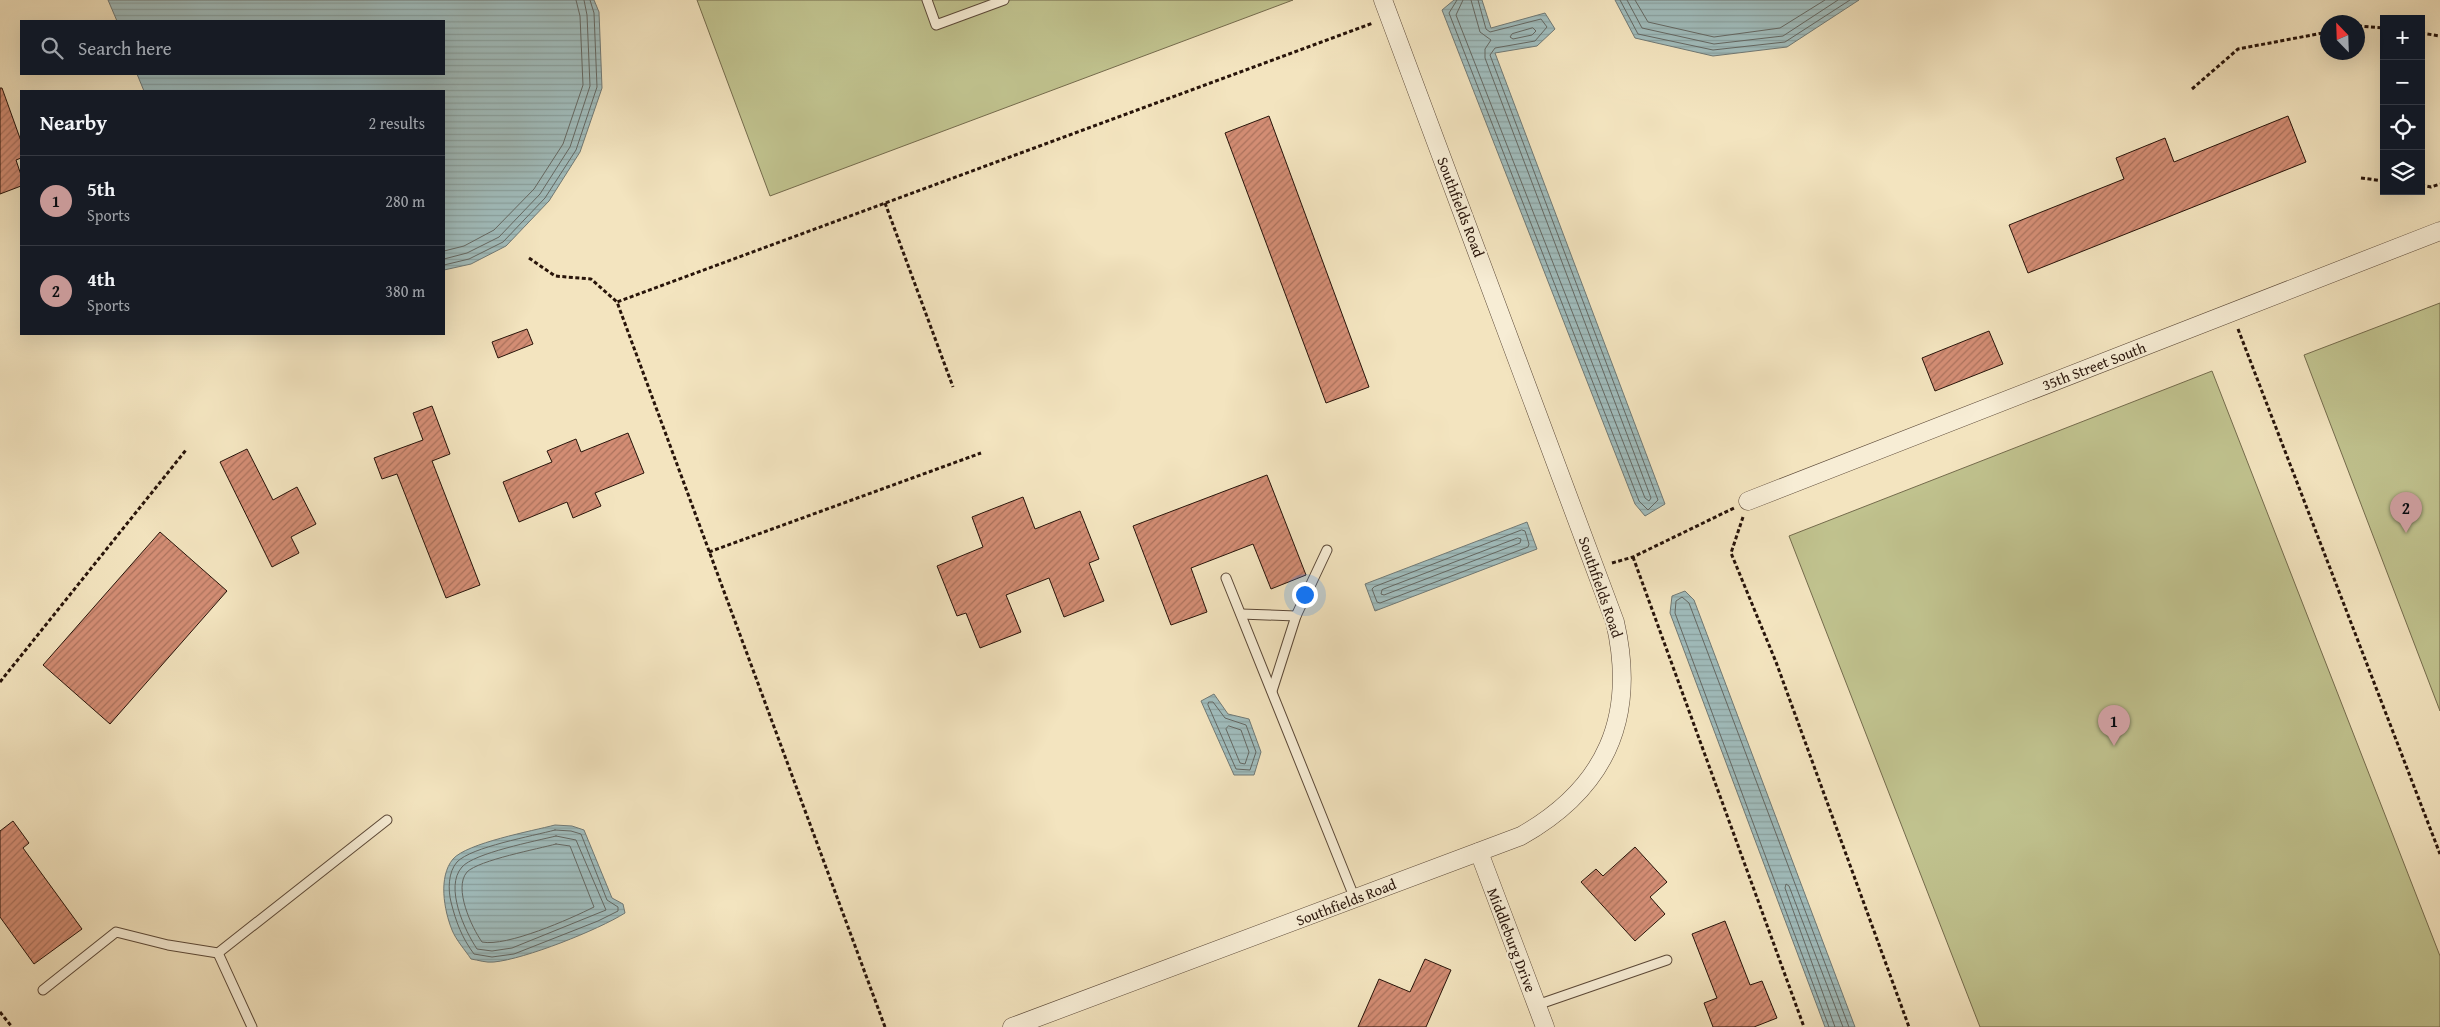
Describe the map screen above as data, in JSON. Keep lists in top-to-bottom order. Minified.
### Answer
{"streets":{"street":["Southfields Road","35th Street South","Middleburg Drive"]},"crossings":[["Southfields Road","Middleburg Drive"]],"north":"top left","page":{"map_buttons":["+","−"],"search":"Search here","heading":["Nearby","2 results"],"list":[{"mark":"1","name":"5th","note":"Sports","value":"280 m"},{"mark":"2","name":"4th","note":"Sports","value":"380 m"}],"pins":["2","1"]}}
